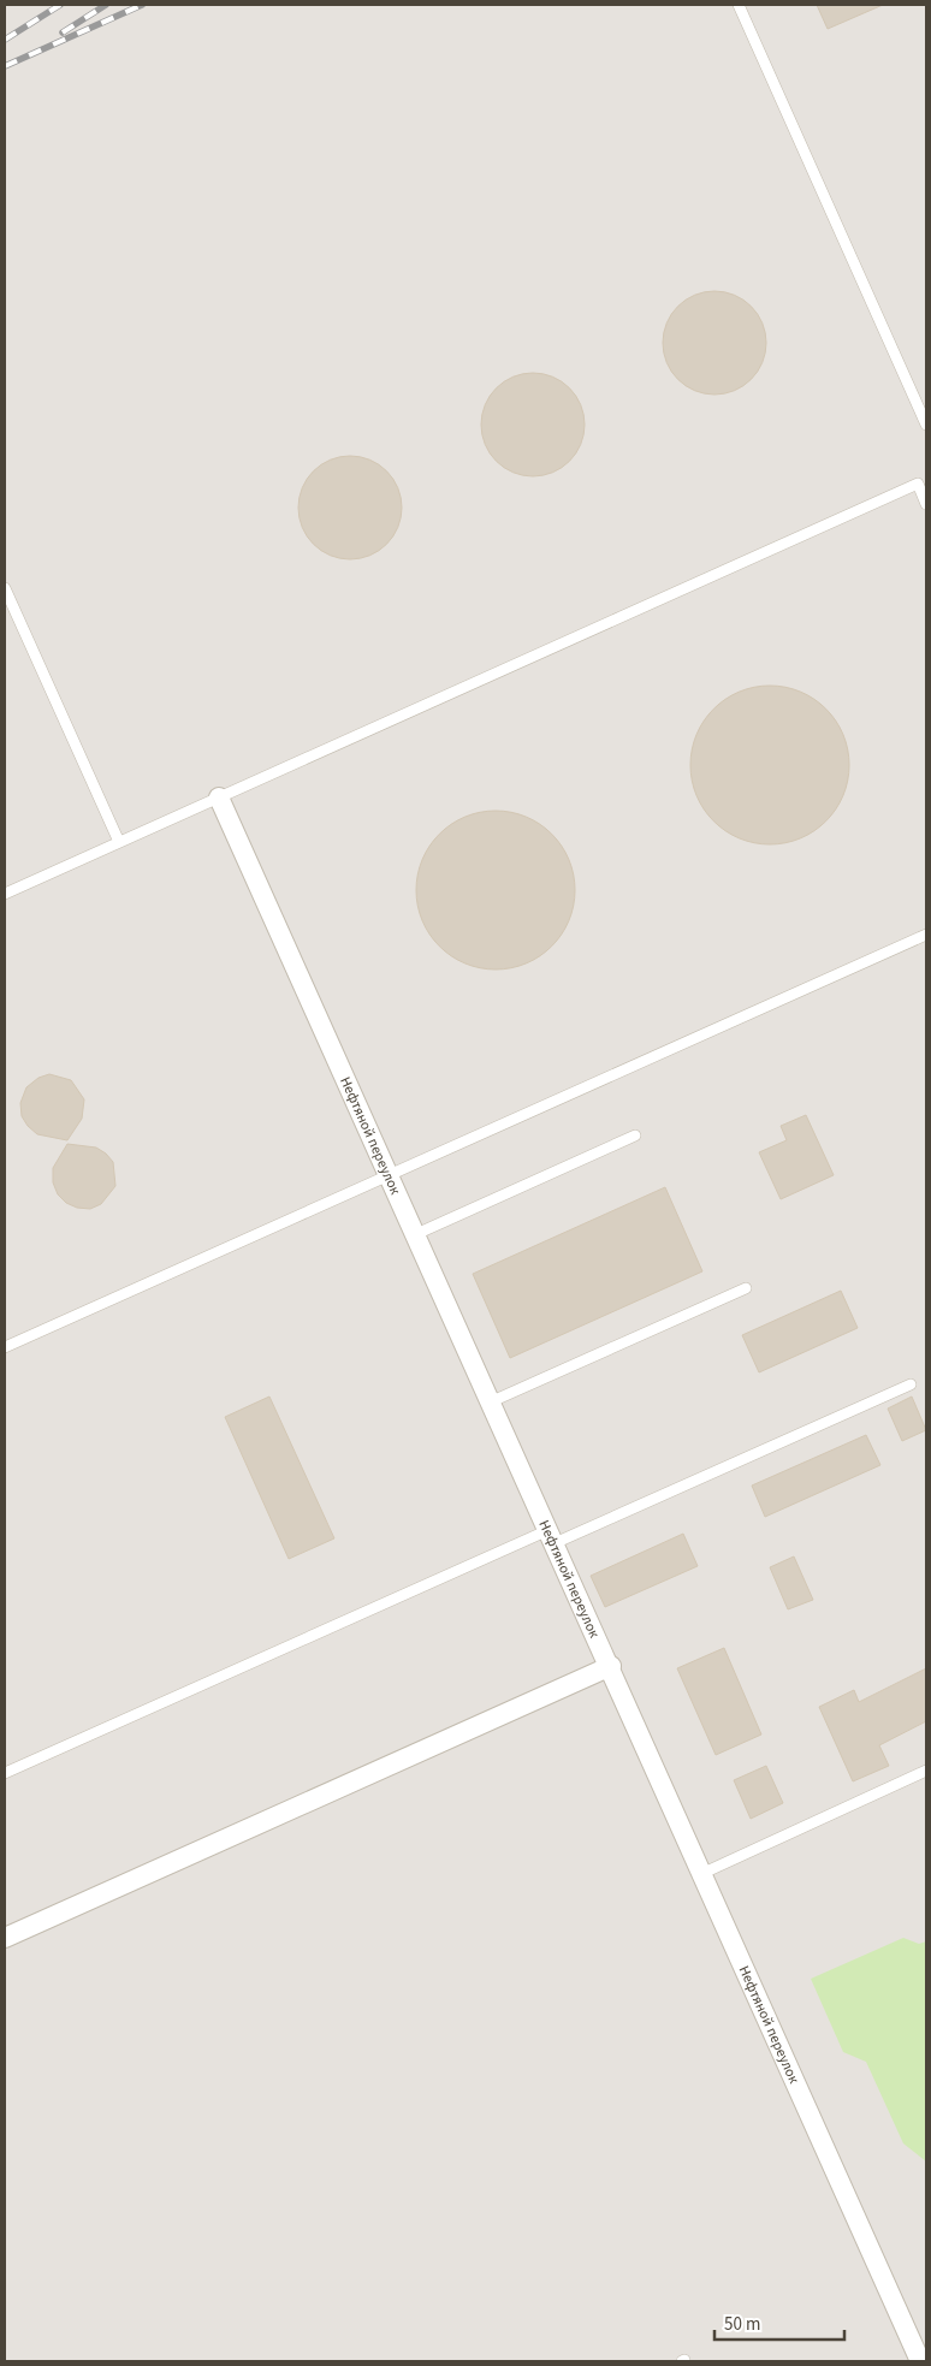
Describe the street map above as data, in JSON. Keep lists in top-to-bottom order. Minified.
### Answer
{"streets":{"street":["Нефтяной переулок"]},"scale_bar":"50 m"}
